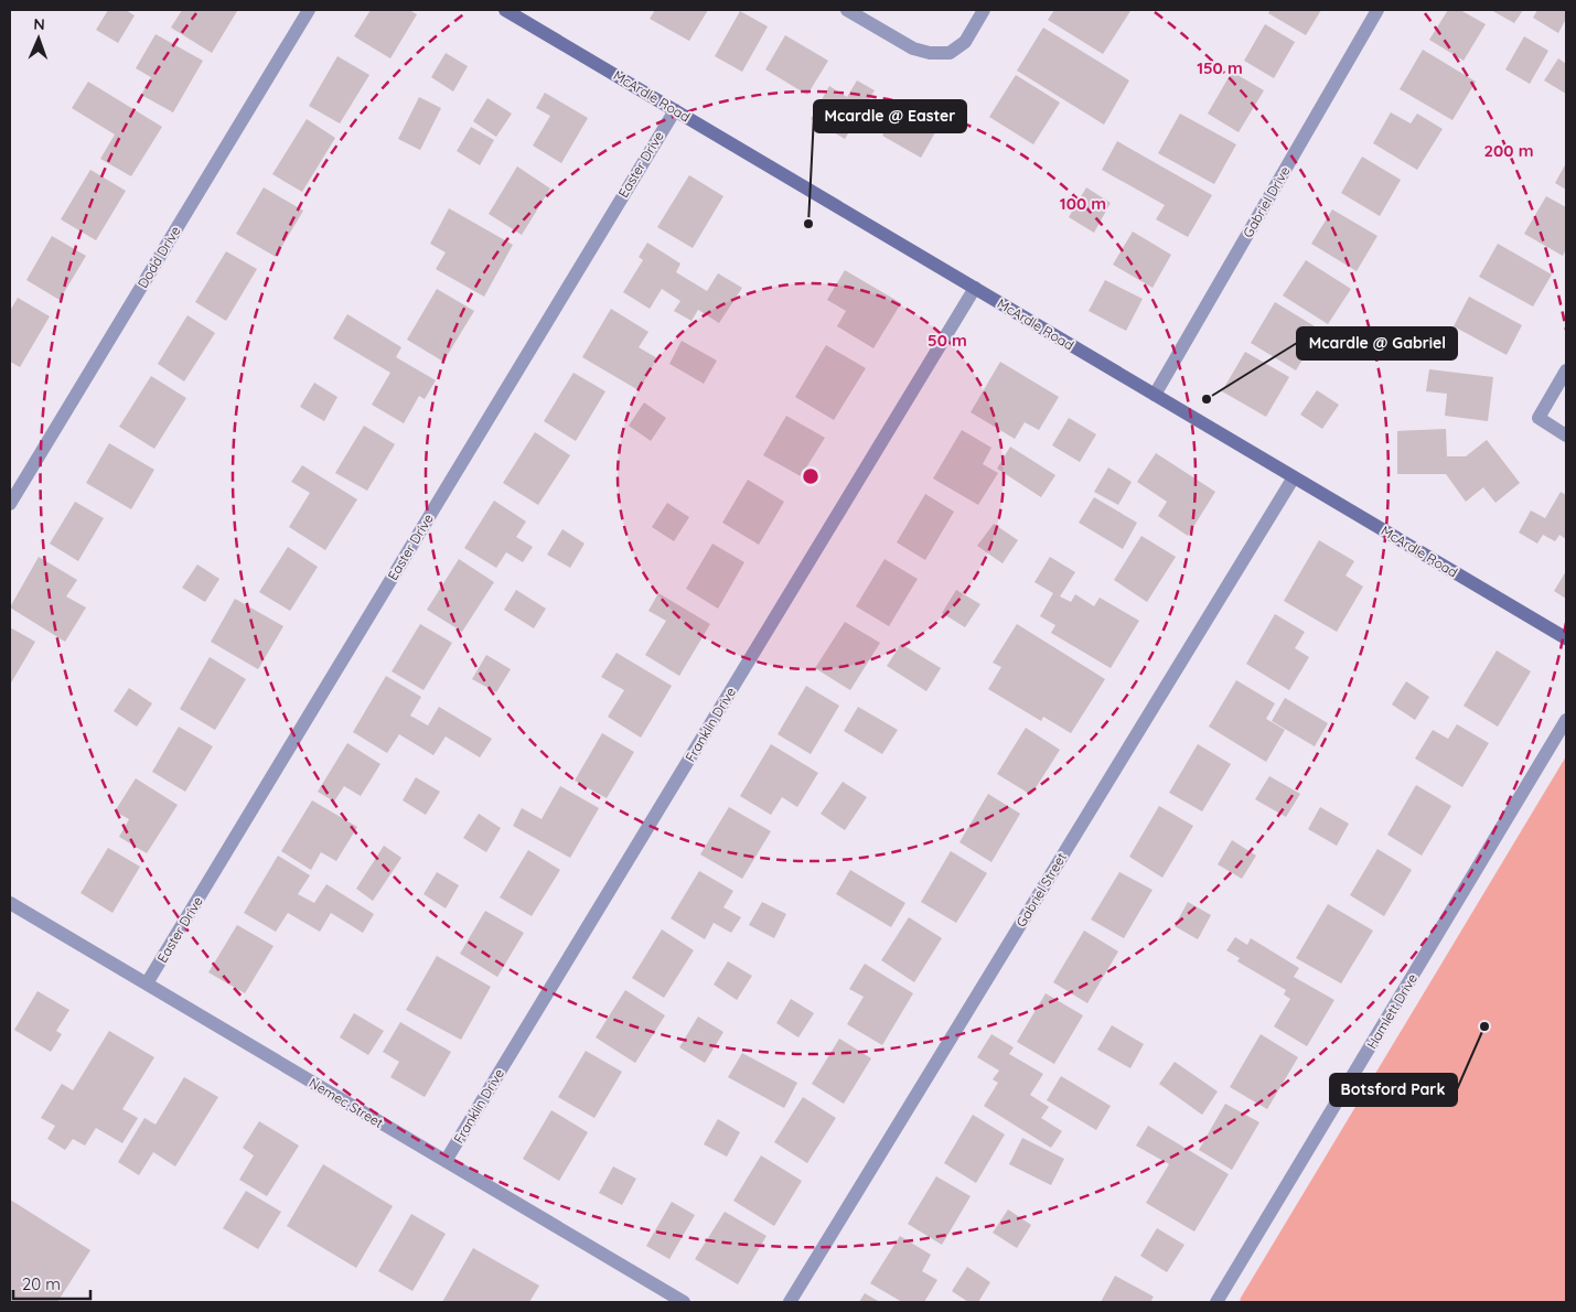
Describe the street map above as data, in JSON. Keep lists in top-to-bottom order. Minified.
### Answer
{"streets":{"main road":["McArdle Road"],"street":["Easter Drive","Gabriel Drive","Dodd Drive","Franklin Drive","Gabriel Street","Hamlett Drive","Nemec Street"]},"crossings":[["McArdle Road","Easter Drive"],["McArdle Road","Gabriel Drive"],["McArdle Road","Franklin Drive"],["McArdle Road","Gabriel Street"],["Easter Drive","Nemec Street"],["Franklin Drive","Nemec Street"]],"places":["Mcardle @ Easter","Mcardle @ Gabriel","Botsford Park"],"scale_bar":"20 m","north":"top","rings":["150 m","200 m","100 m","50 m"]}
